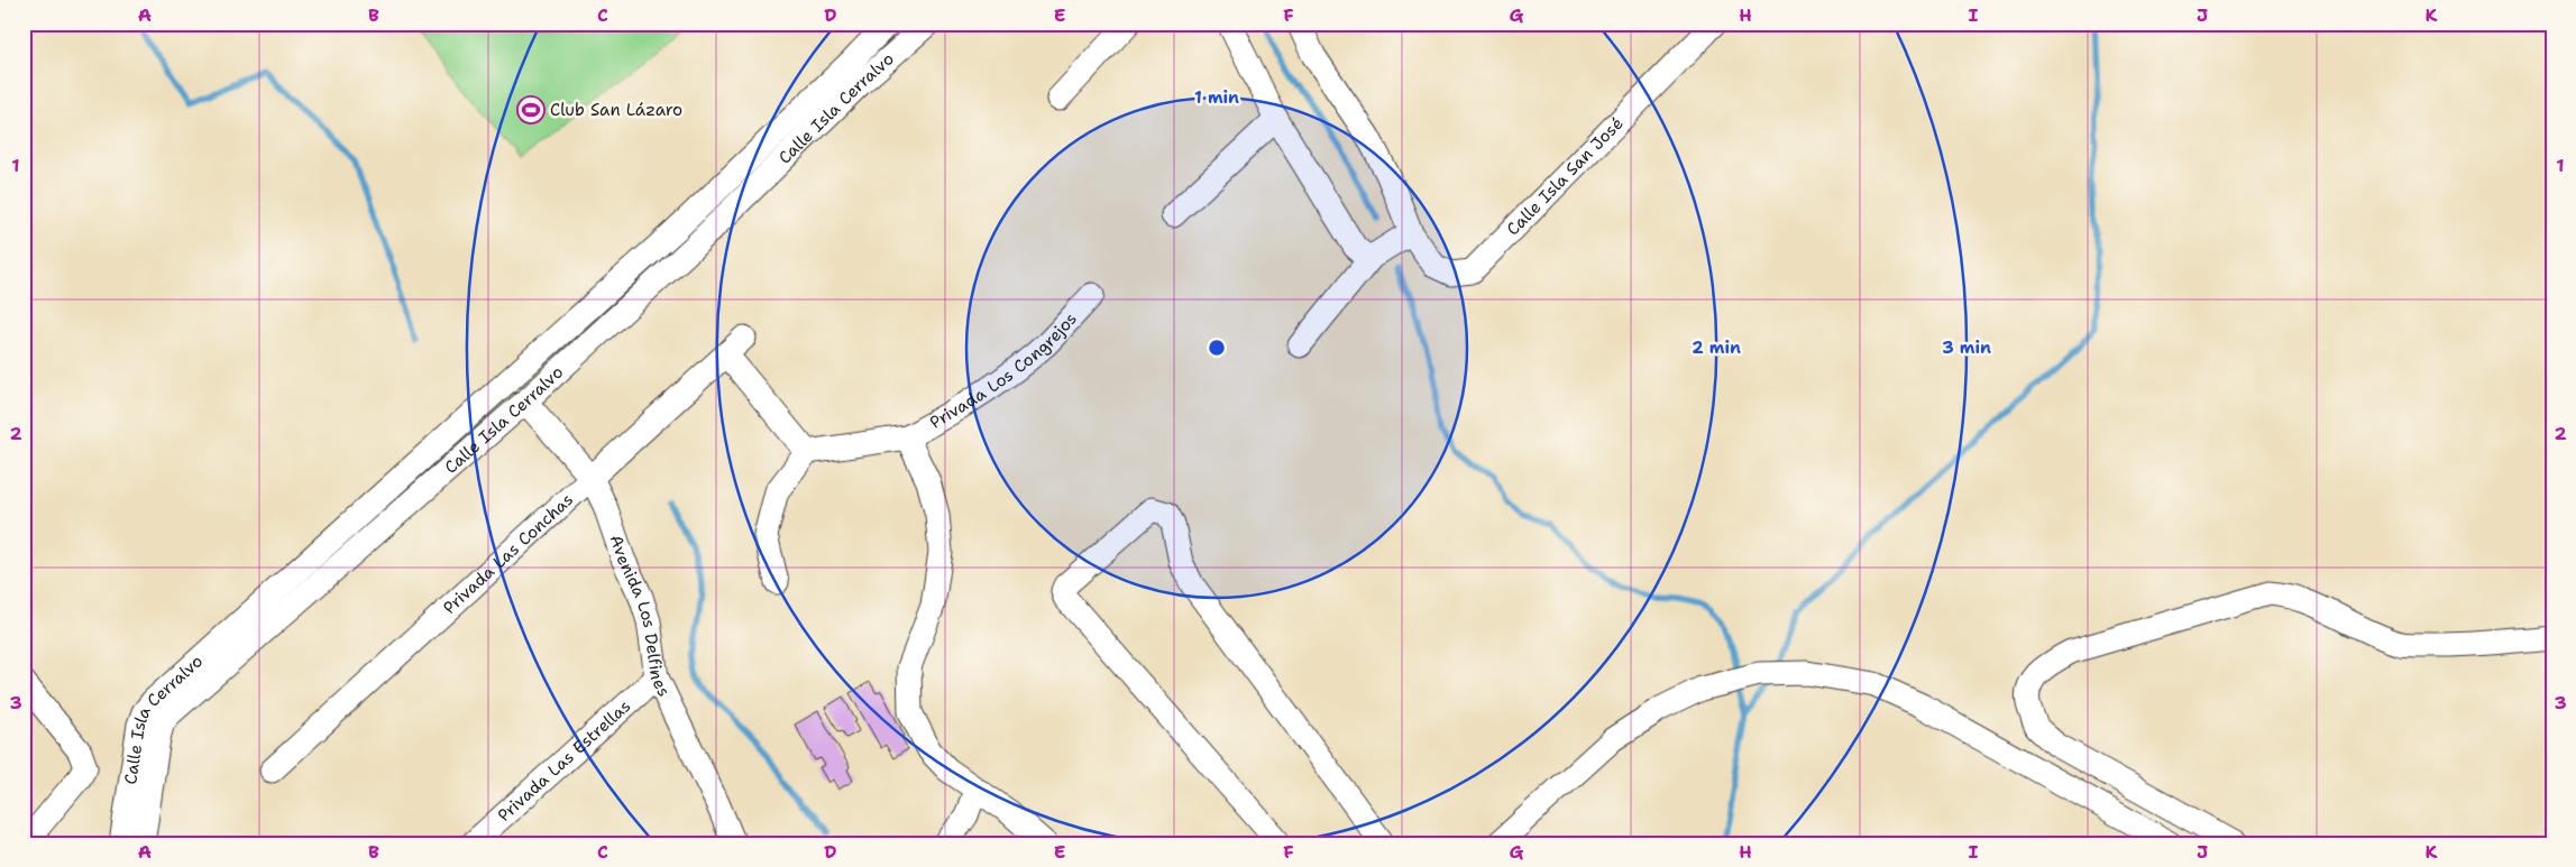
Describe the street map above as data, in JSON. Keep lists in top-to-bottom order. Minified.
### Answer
{"streets":{"street":["Calle Isla Cerralvo","Calle Isla San José","Privada Los Congrejos","Privada Las Conchas","Avenida Los Delfines","Privada Las Estrellas"]},"crossings":[["Calle Isla Cerralvo","Avenida Los Delfines"],["Privada Las Conchas","Avenida Los Delfines"],["Avenida Los Delfines","Privada Las Estrellas"]],"places":{"sports":["Club San Lázaro"]},"grid":{"columns":["A","B","C","D","E","F","G","H","I","J","K"],"rows":["1","2","3"]},"rings":["1 min","2 min","3 min"]}
